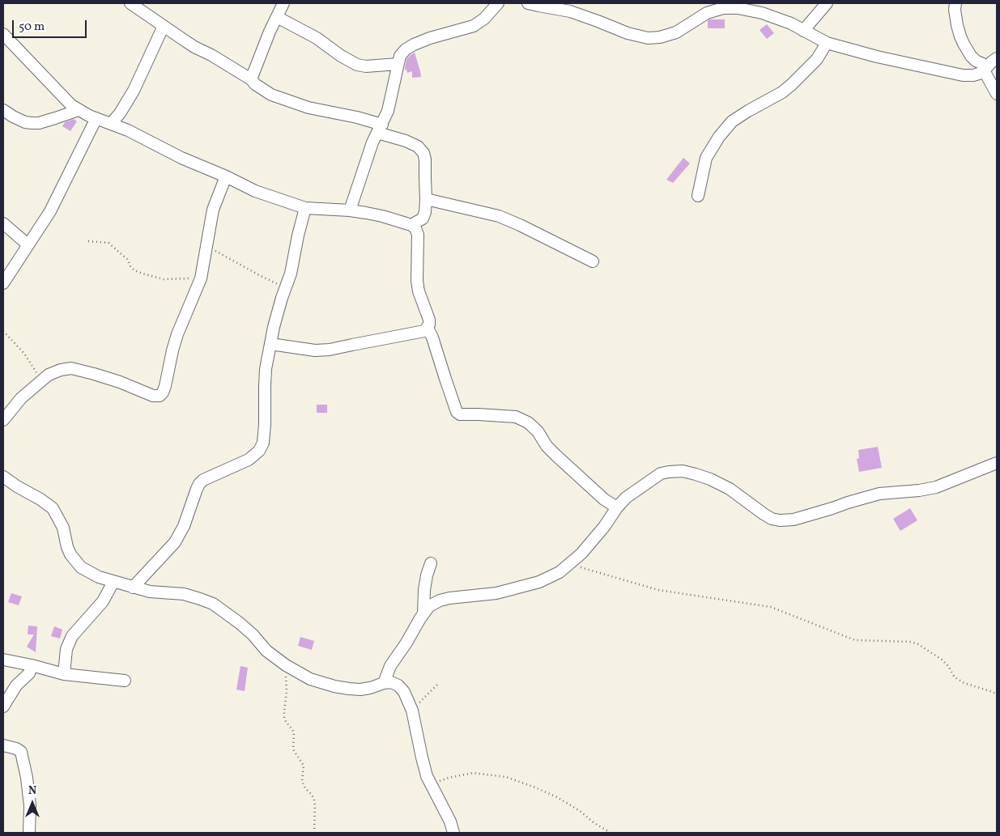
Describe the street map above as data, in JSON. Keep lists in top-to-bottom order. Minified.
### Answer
{"scale_bar":"50 m","north":"top"}
